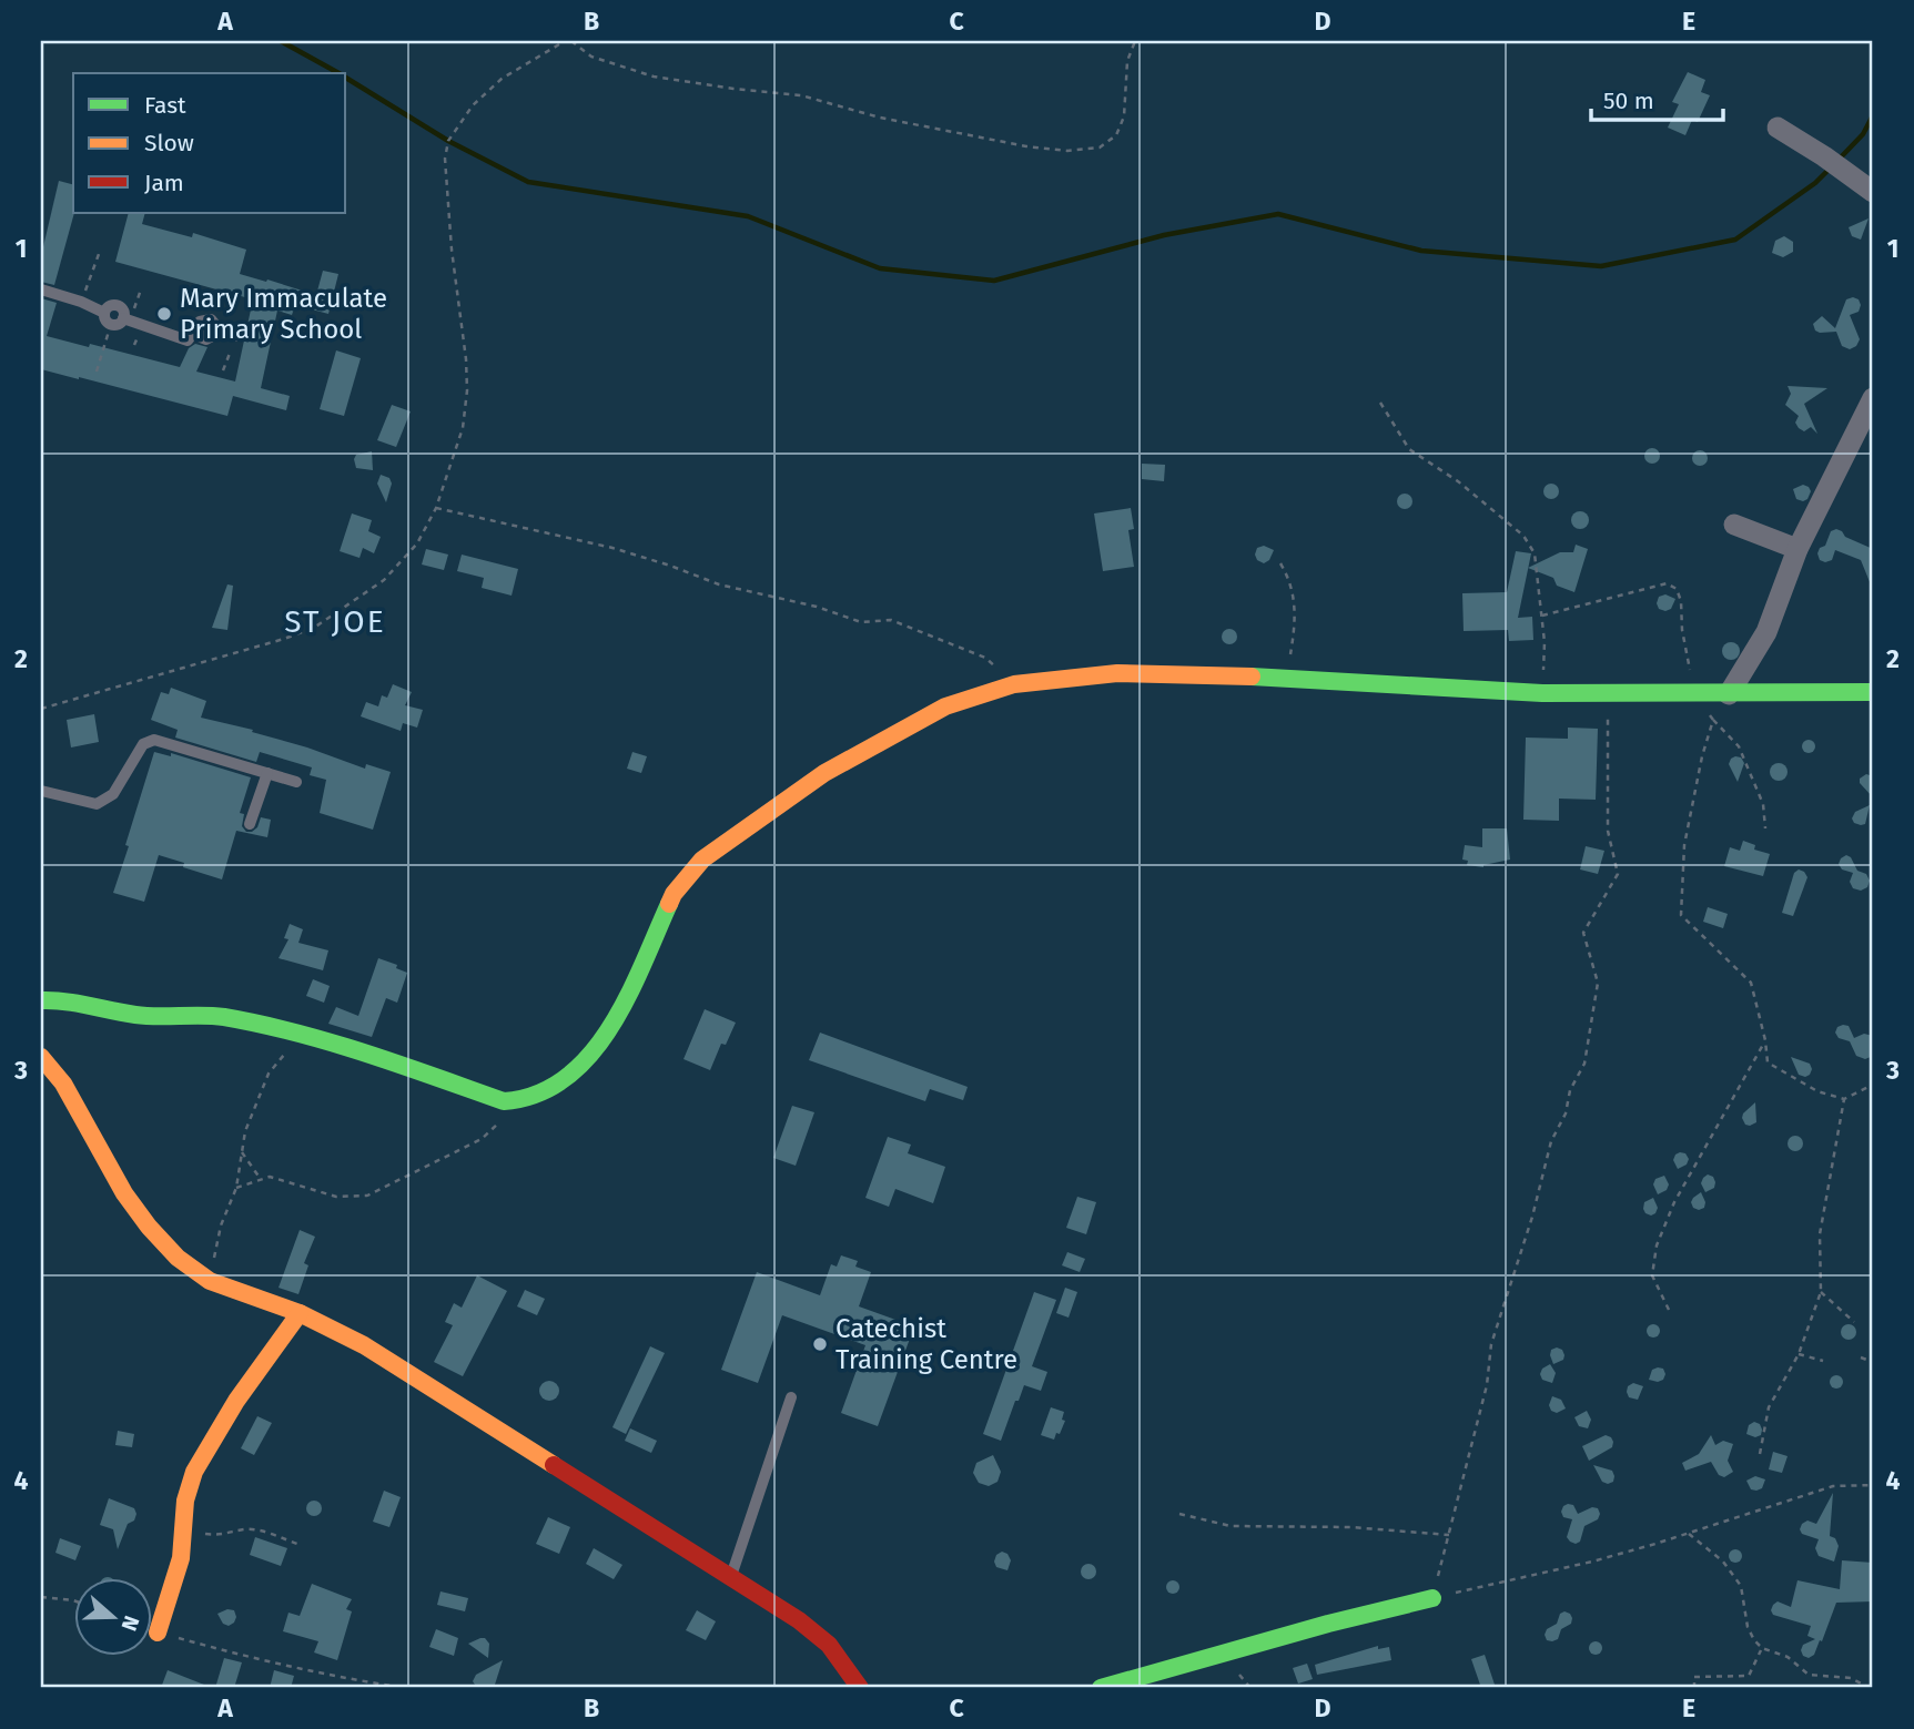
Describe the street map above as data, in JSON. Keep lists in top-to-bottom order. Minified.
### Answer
{"districts":["ST JOE"],"places":["Mary Immaculate Primary School","Catechist Training Centre"],"legend":["Fast","Slow","Jam"],"scale_bar":"50 m","north":"right","grid":{"columns":["A","B","C","D","E"],"rows":["1","2","3","4"]}}
